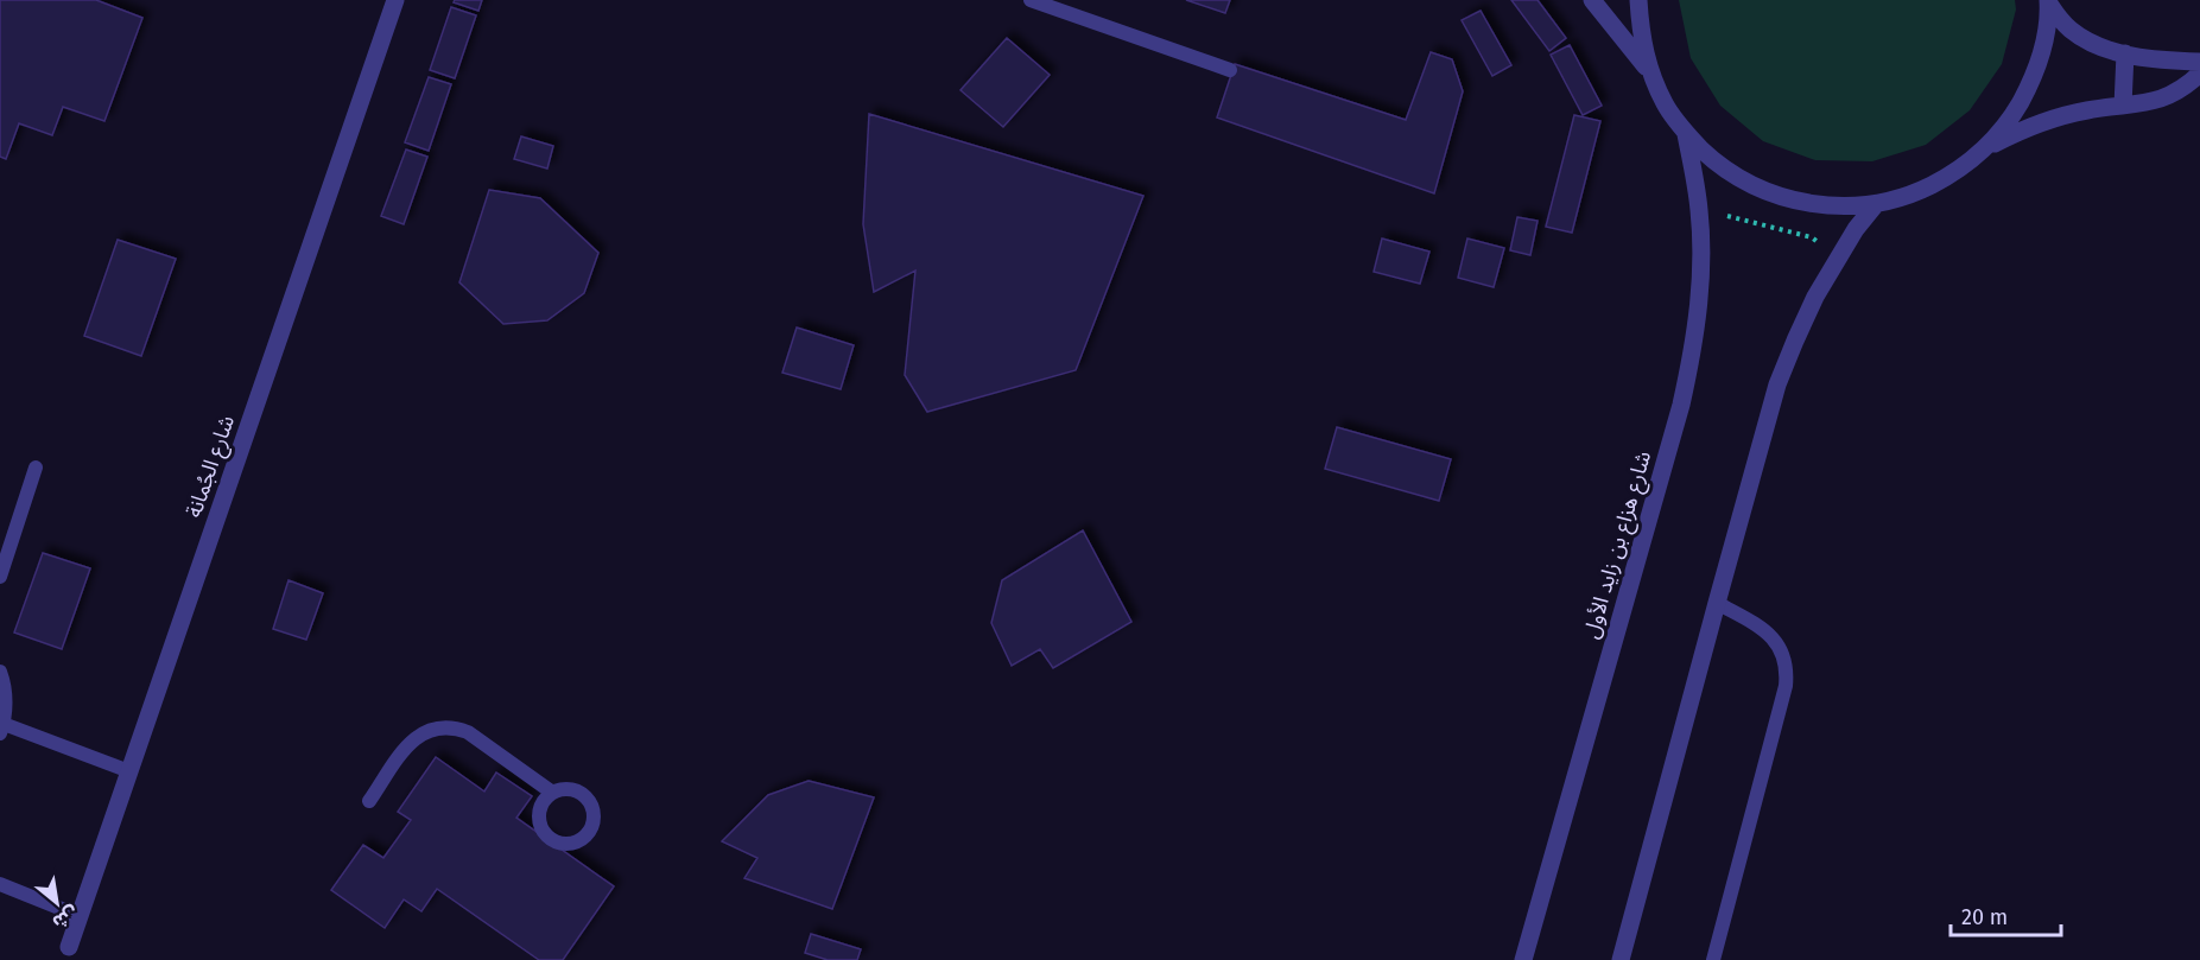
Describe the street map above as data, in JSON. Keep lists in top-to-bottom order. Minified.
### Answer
{"streets":{"street":["شارع الجُمانة","شارع هزاع بن زايد الأول"]},"scale_bar":"20 m","north":"bottom right"}
